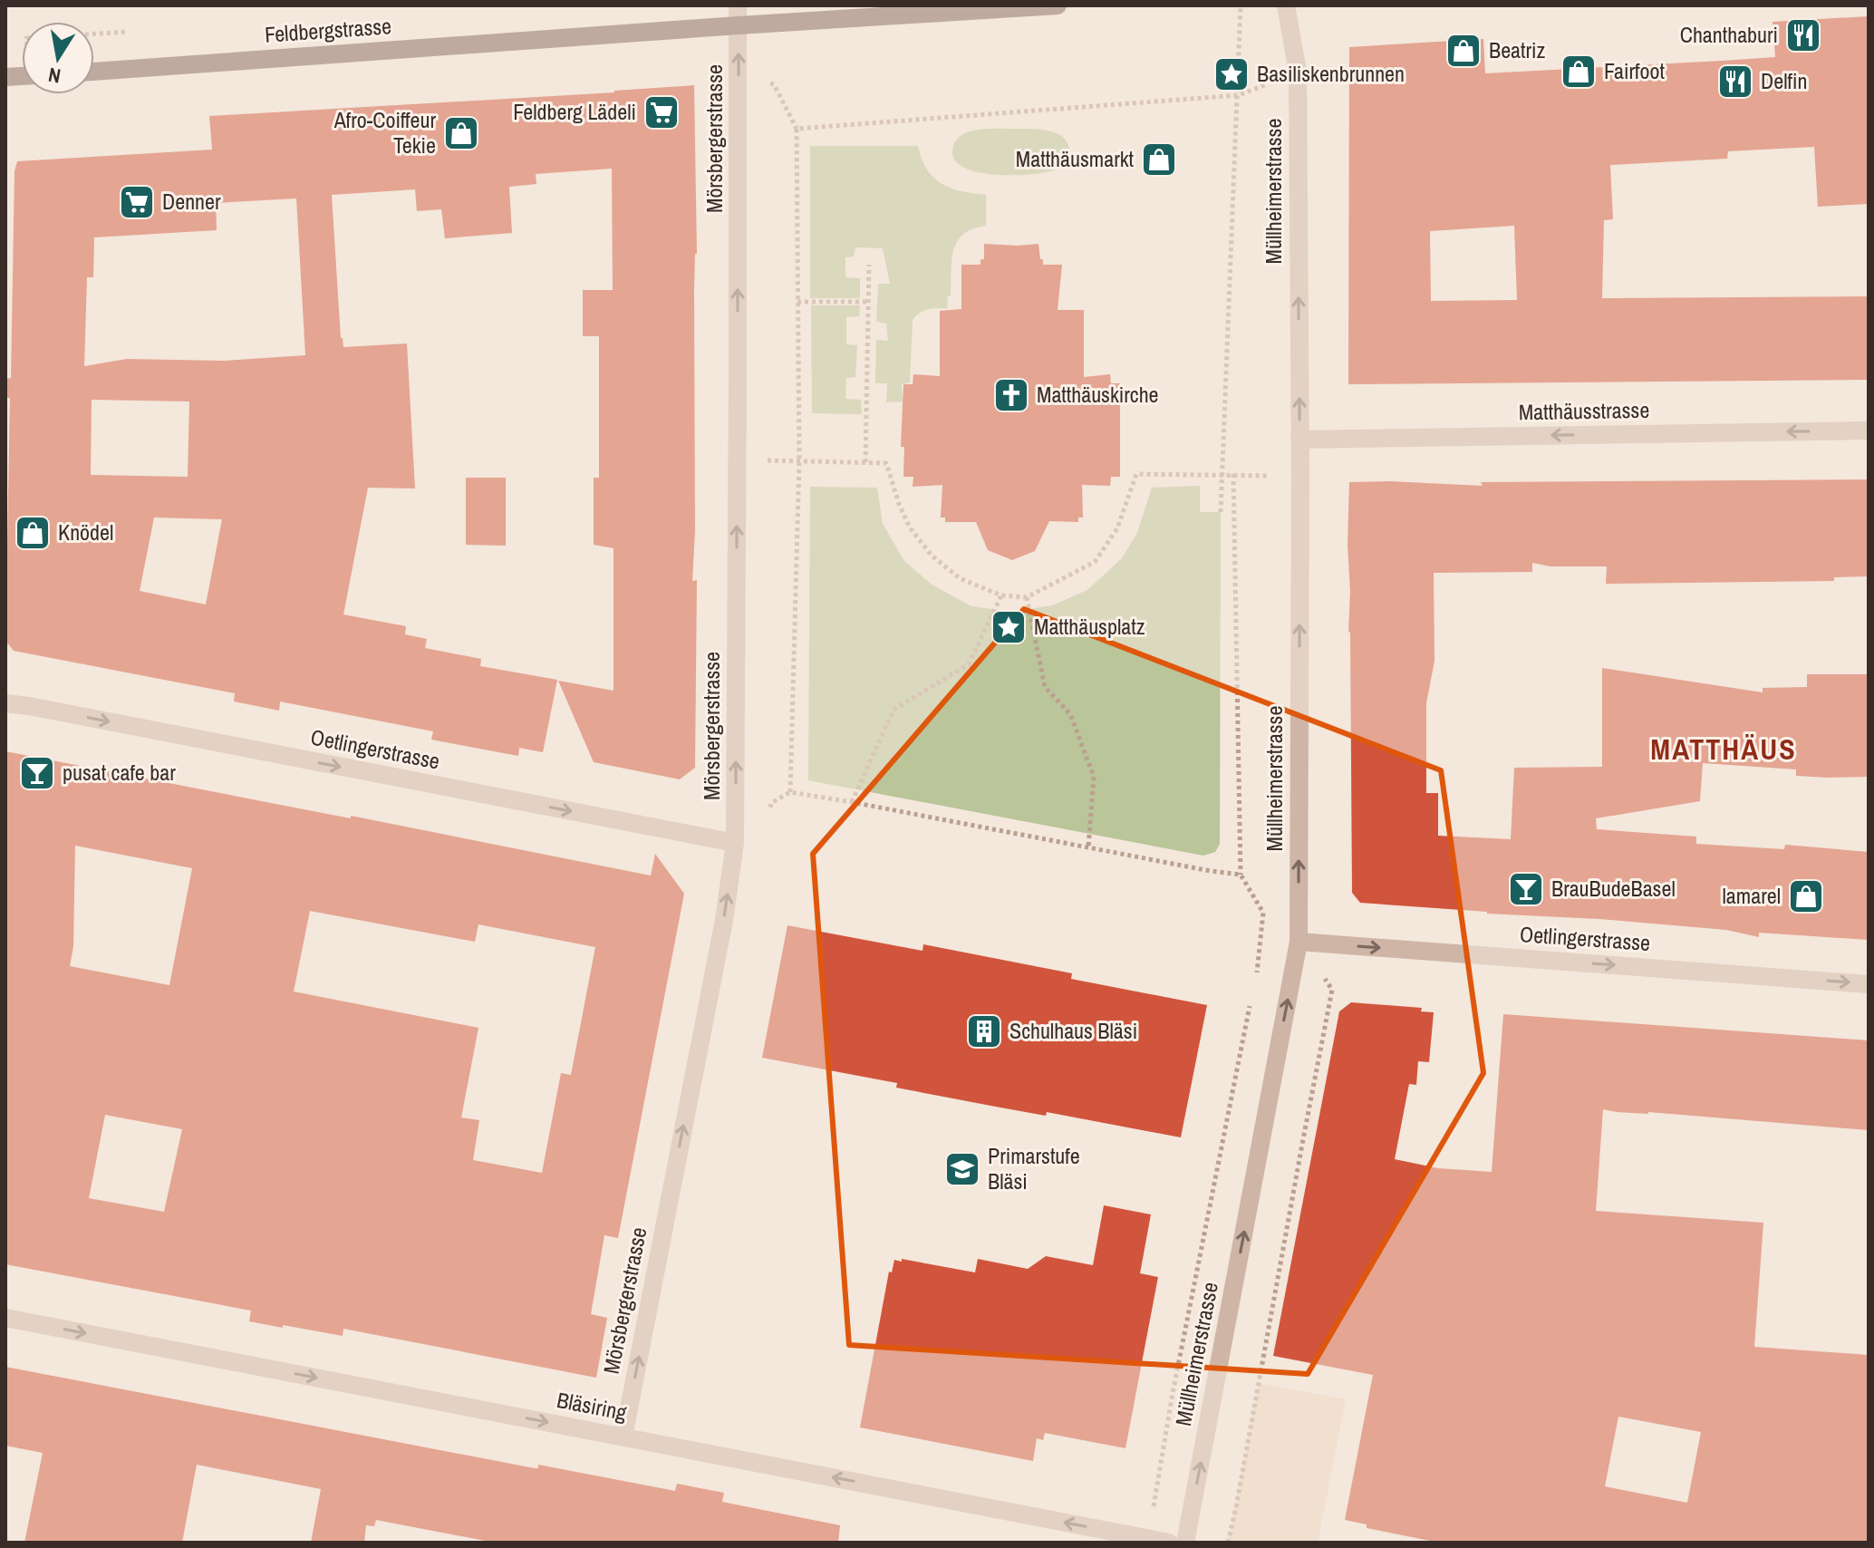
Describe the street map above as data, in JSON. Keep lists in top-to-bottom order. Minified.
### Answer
{"streets":{"main road":["Feldbergstrasse"],"street":["Mörsbergerstrasse","Müllheimerstrasse","Matthäusstrasse","Oetlingerstrasse","Bläsiring"]},"crossings":[["Feldbergstrasse","Mörsbergerstrasse"],["Mörsbergerstrasse","Oetlingerstrasse"],["Mörsbergerstrasse","Bläsiring"],["Müllheimerstrasse","Matthäusstrasse"],["Müllheimerstrasse","Oetlingerstrasse"]],"one_way":["Mörsbergerstrasse","Müllheimerstrasse","Matthäusstrasse","Oetlingerstrasse"],"districts":["MATTHÄUS"],"places":{"restaurant":["Chanthaburi","Delfin"],"shop":["Beatriz","Fairfoot","Afro-Coiffeur Tekie","Matthäusmarkt","Knödel","lamarel"],"place":["Basiliskenbrunnen","Matthäusplatz"],"supermarket":["Feldberg Lädeli","Denner"],"church":["Matthäuskirche"],"bar":["pusat cafe bar","BrauBudeBasel"],"building":["Schulhaus Bläsi"],"school or university":["Primarstufe Bläsi"]},"north":"bottom"}
